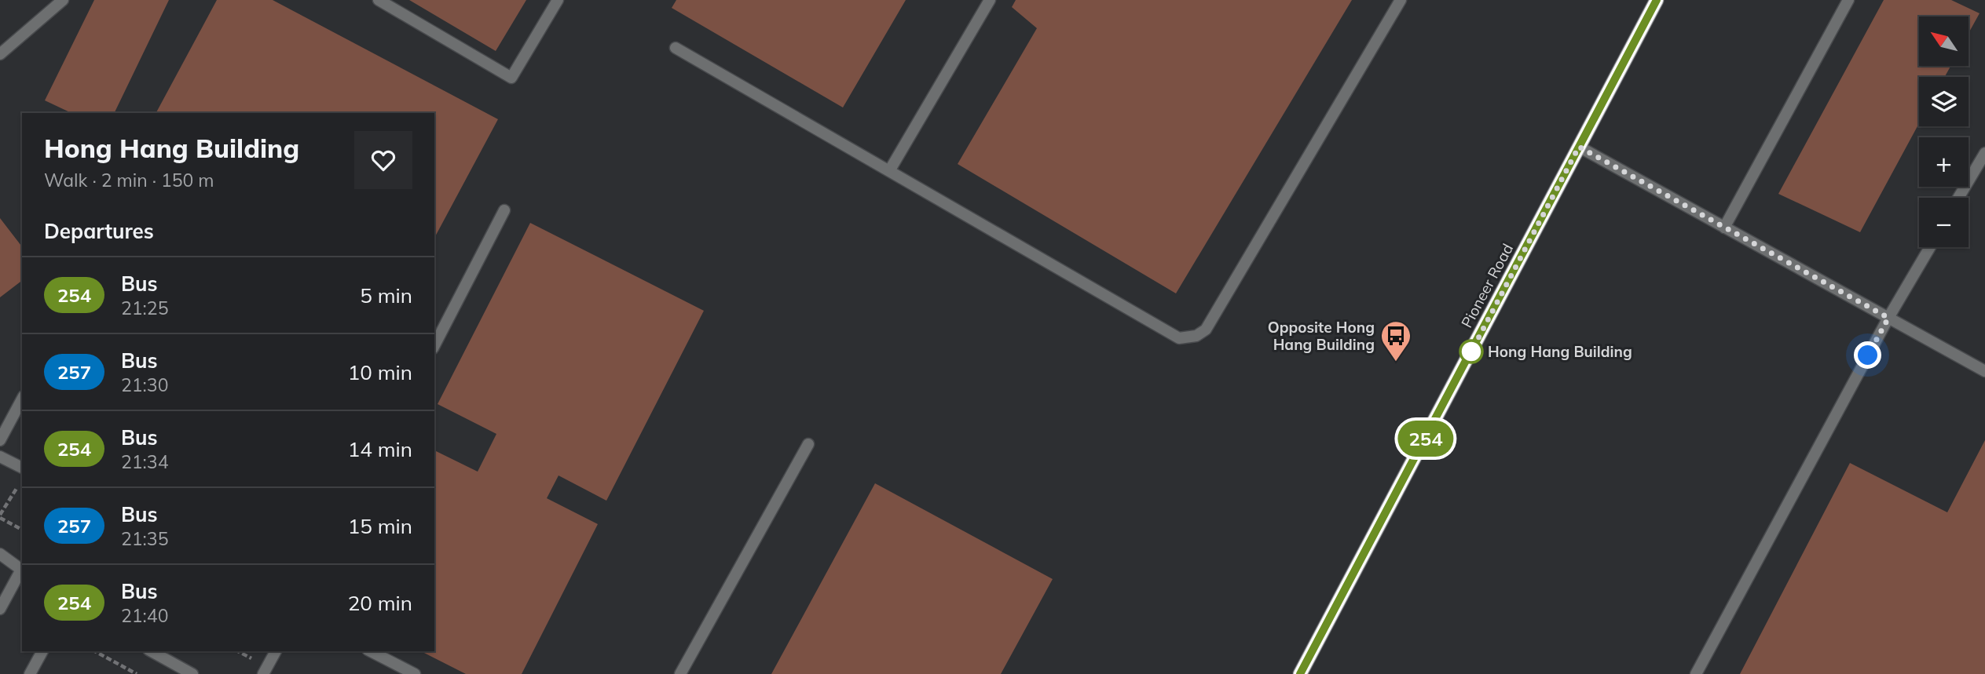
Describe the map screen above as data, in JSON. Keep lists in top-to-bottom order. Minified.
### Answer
{"streets":{"main road":["Pioneer Road"]},"places":{"other":["Hong Hang Building"],"bus stop":["Opposite Hong Hang Building"]},"lines":["bus line 254"],"north":"top left","page":{"on_map":"254","map_buttons":["+","−"],"heading":[["Hong Hang Building","Walk · 2 min · 150 m"],"Departures"],"list":[{"mark":"254","name":"Bus","note":"21:25","value":"5 min"},{"mark":"257","name":"Bus","note":"21:30","value":"10 min"},{"mark":"254","name":"Bus","note":"21:34","value":"14 min"},{"mark":"257","name":"Bus","note":"21:35","value":"15 min"},{"mark":"254","name":"Bus","note":"21:40","value":"20 min"}]}}
